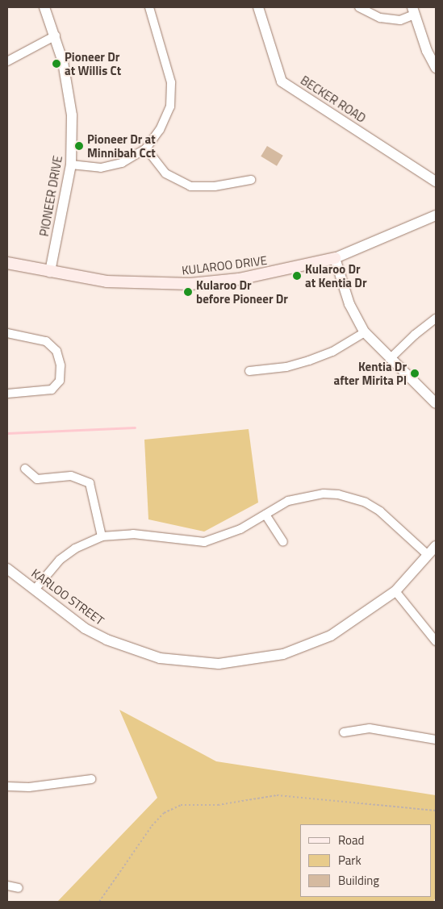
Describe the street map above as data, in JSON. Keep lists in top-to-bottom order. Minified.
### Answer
{"streets":{"main road":["KULAROO DRIVE"],"street":["BECKER ROAD","PIONEER DRIVE","KARLOO STREET"]},"crossings":[["PIONEER DRIVE","KULAROO DRIVE"]],"places":["Pioneer Dr at Willis Ct","Pioneer Dr at Minnibah Cct","Kularoo Dr at Kentia Dr","Kularoo Dr before Pioneer Dr","Kentia Dr after Mirita Pl"],"legend":["Road","Park","Building"]}
